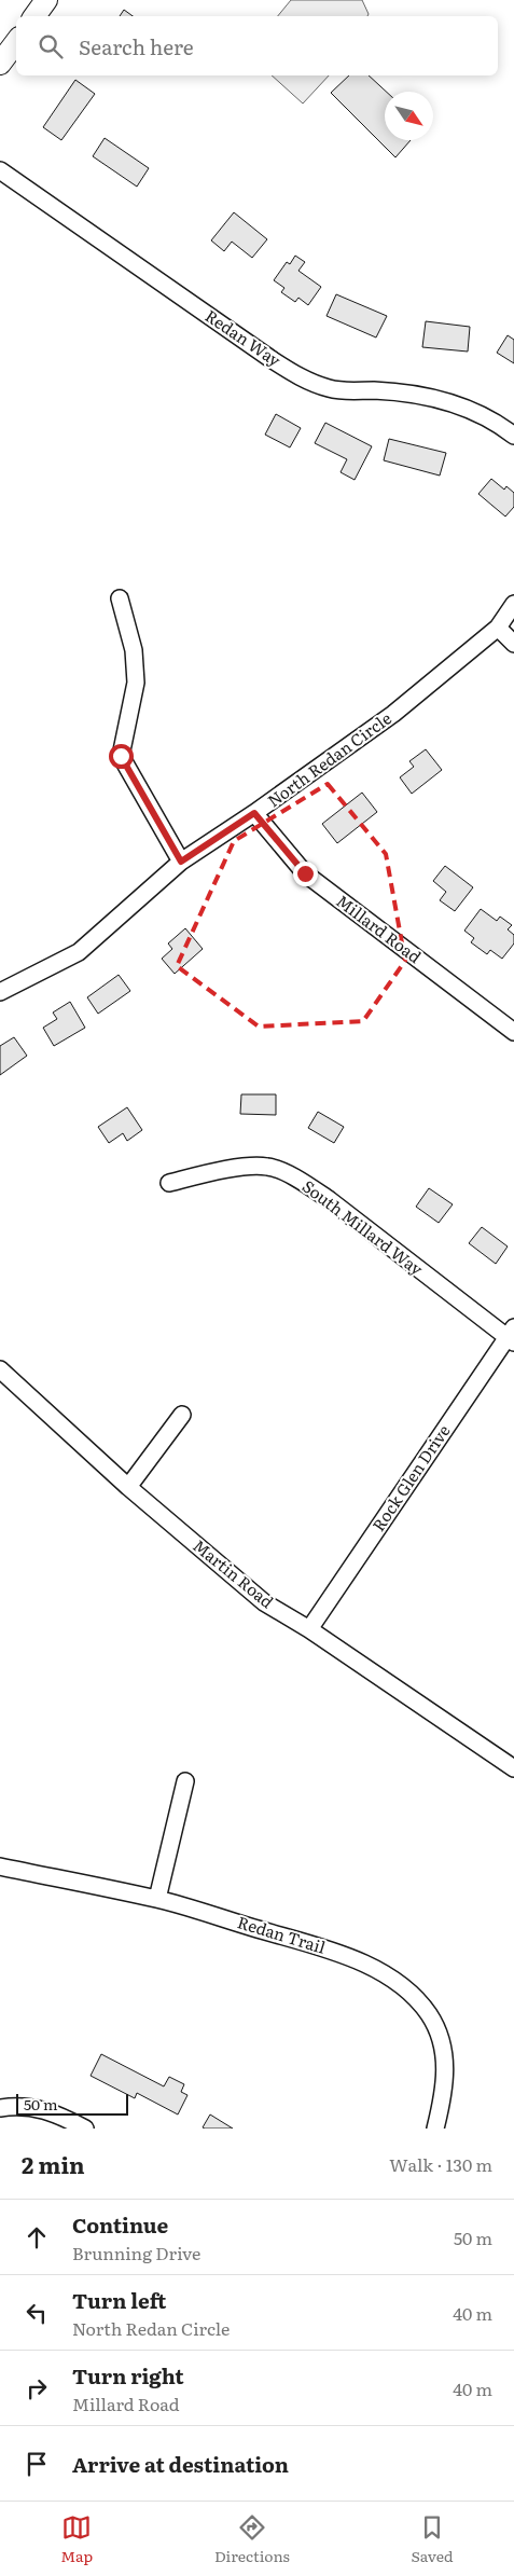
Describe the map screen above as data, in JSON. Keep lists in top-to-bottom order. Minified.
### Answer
{"streets":{"street":["Redan Way","North Redan Circle","Millard Road","South Millard Way","Rock Glen Drive","Martin Road","Redan Trail"]},"crossings":[["North Redan Circle","Millard Road"],["South Millard Way","Rock Glen Drive"],["Rock Glen Drive","Martin Road"]],"scale_bar":"50 m","north":"bottom right","page":{"search":"Search here","scale":"50 m","heading":["2 min","Walk · 130 m"],"list":[["Continue","Brunning Drive","50 m"],["Turn left","North Redan Circle","40 m"],["Turn right","Millard Road","40 m"],"Arrive at destination"],"nav":["Map","Directions","Saved"]}}
